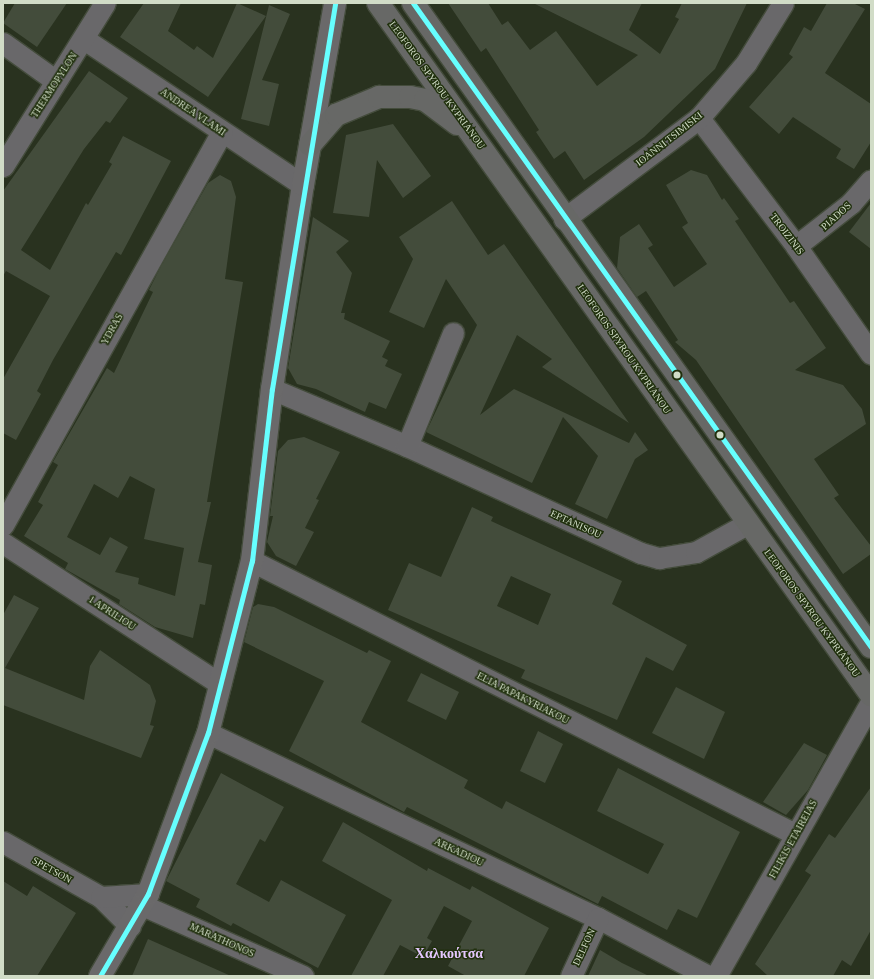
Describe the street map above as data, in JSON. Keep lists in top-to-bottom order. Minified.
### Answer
{"streets":{"main road":["LEOFOROS SPYROU KYPRIANOU"],"street":["THERMOPYLON","ANDREA VLAMI","IOANNI TSIMISKI","PIADOS","TROIZINIS","YDRAS","EPTANISOU","1 APRILIOU","ELIA PAPAKYRIAKOU","FILIKIS ETAIREIAS","ARKADIOU","SPETSON","MARATHONOS","DELFON"]},"crossings":[["THERMOPYLON","ANDREA VLAMI"],["LEOFOROS SPYROU KYPRIANOU","EPTANISOU"],["ANDREA VLAMI","YDRAS"],["IOANNI TSIMISKI","TROIZINIS"],["PIADOS","TROIZINIS"],["ELIA PAPAKYRIAKOU","FILIKIS ETAIREIAS"],["ARKADIOU","DELFON"]],"districts":["Χαλκούτσα"]}
